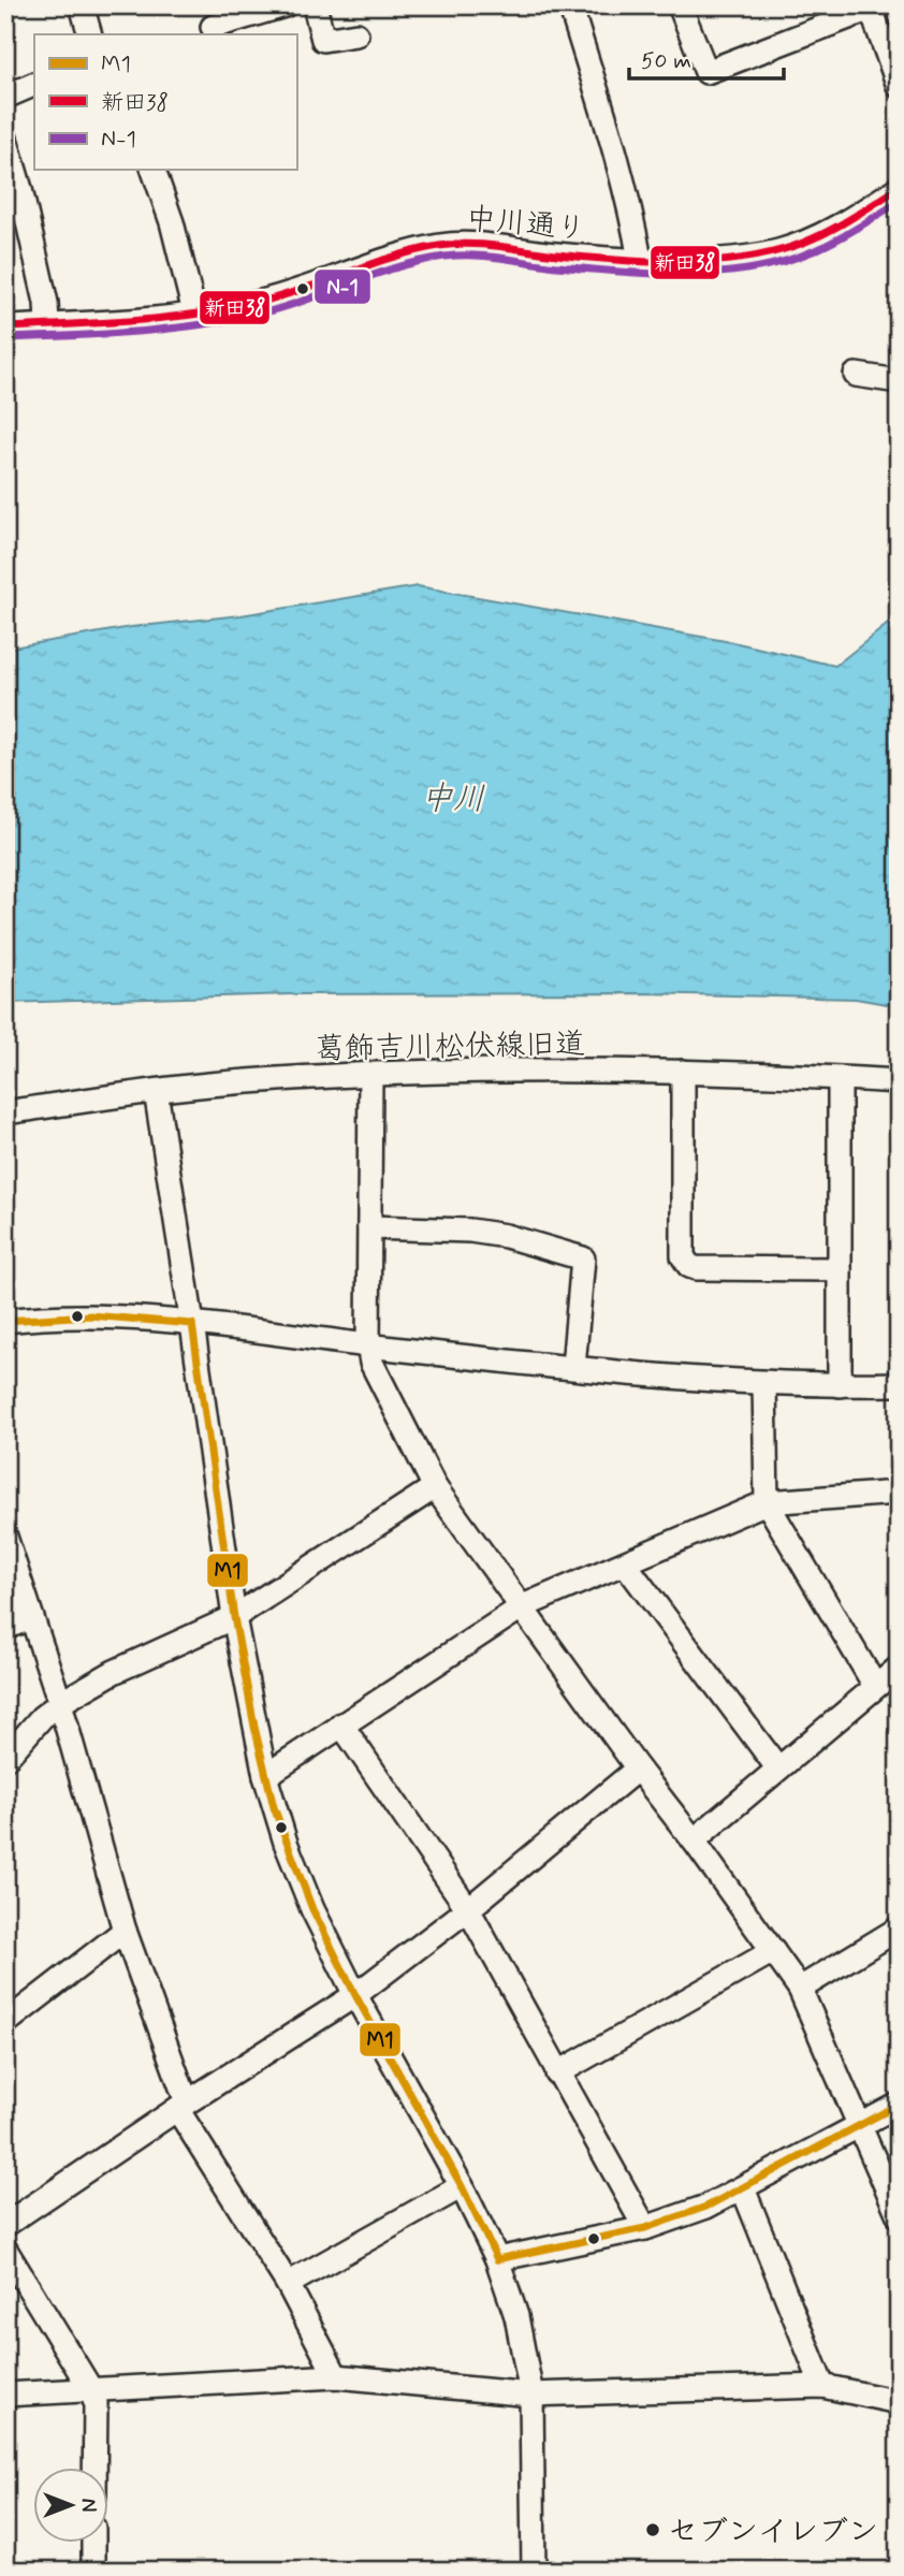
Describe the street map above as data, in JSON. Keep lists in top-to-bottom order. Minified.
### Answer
{"streets":{"street":["中川通り","葛飾吉川松伏線旧道"]},"water":["中川"],"places":["セブンイレブン"],"lines":["transit line 新田38","transit line N-1","transit line M1"],"legend":["M1","新田38","N-1"],"scale_bar":"50 m","north":"right"}
